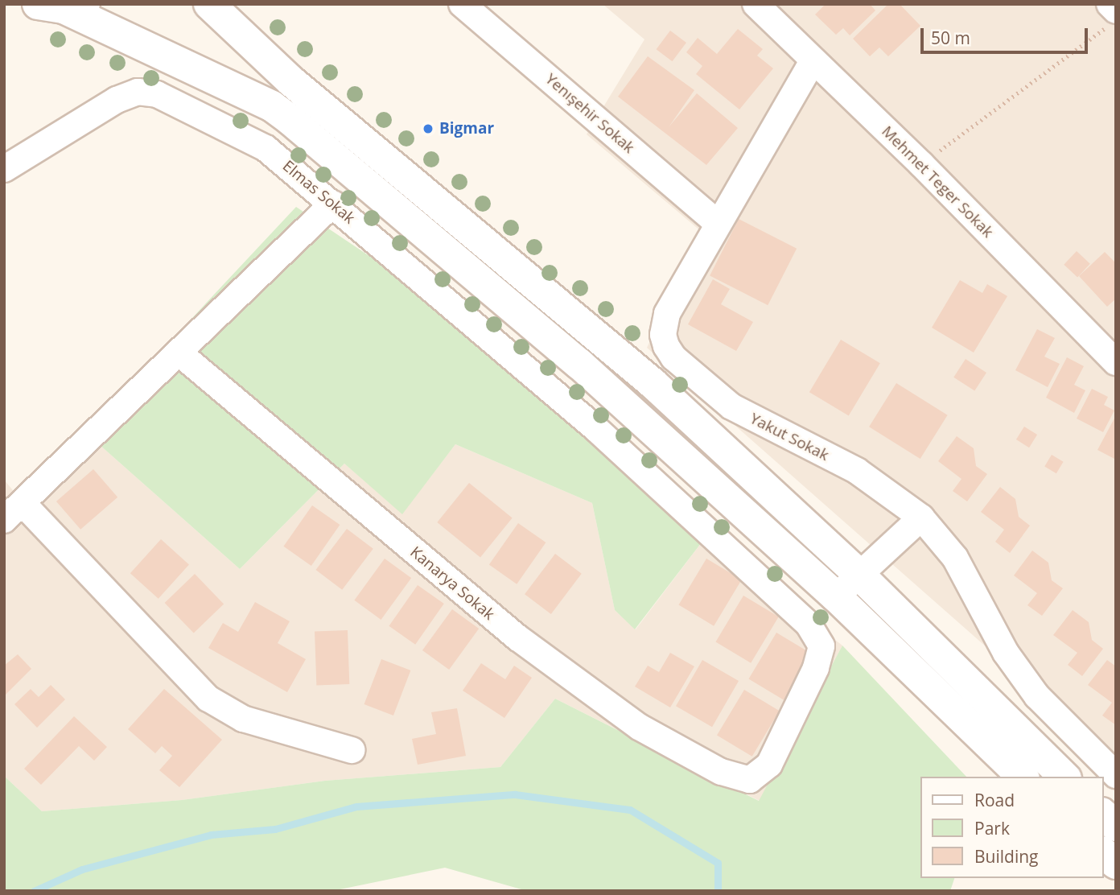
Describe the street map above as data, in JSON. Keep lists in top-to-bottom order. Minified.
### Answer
{"streets":{"street":["Yenışehir Sokak","Mehmet Teger Sokak","Elmas Sokak","Yakut Sokak","Kanarya Sokak"]},"crossings":[["Yenışehir Sokak","Yakut Sokak"],["Mehmet Teger Sokak","Yakut Sokak"],["Elmas Sokak","Kanarya Sokak"]],"places":["Bigmar"],"legend":["Road","Park","Building"],"scale_bar":"50 m"}
